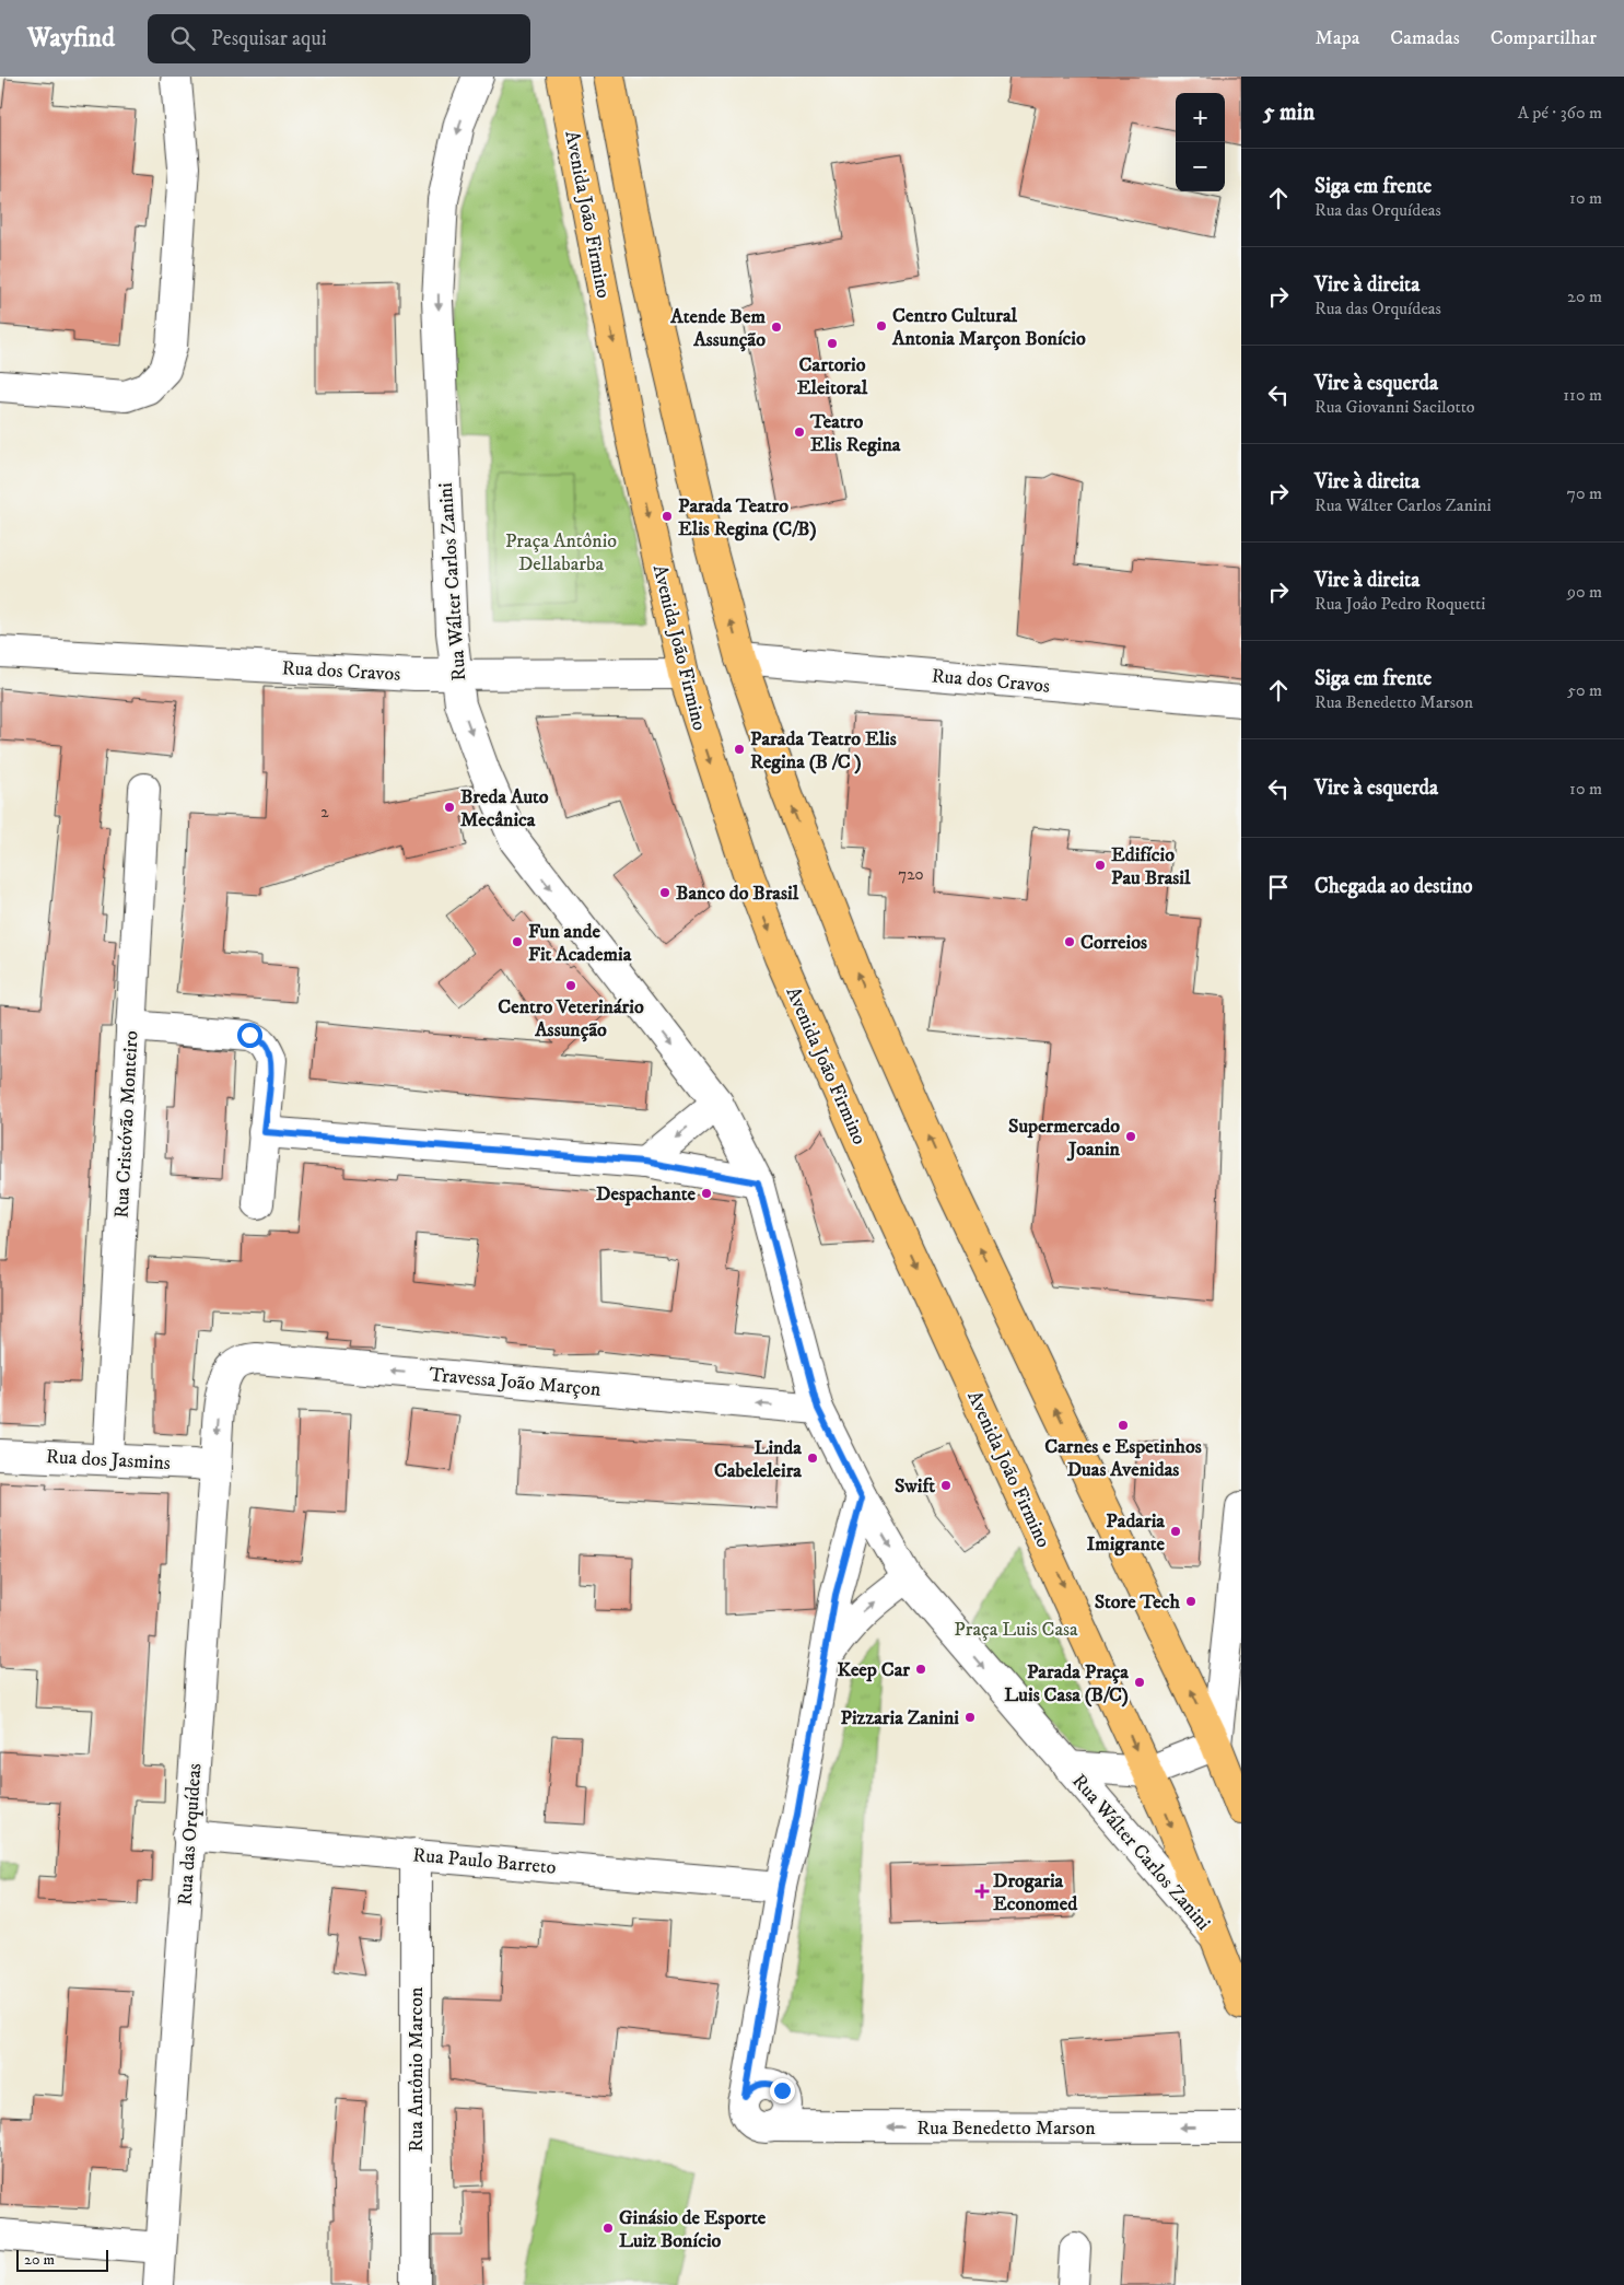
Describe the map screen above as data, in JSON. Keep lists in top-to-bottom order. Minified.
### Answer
{"streets":{"main road":["Avenida João Firmino"],"street":["Rua Wálter Carlos Zanini","Rua dos Cravos","Rua Cristóvão Monteiro","Travessa João Marçon","Rua dos Jasmins","Rua das Orquídeas","Rua Paulo Barreto","Rua Antônio Marcon","Rua Benedetto Marson"]},"crossings":[["Avenida João Firmino","Rua Wálter Carlos Zanini"],["Avenida João Firmino","Rua dos Cravos"],["Rua Wálter Carlos Zanini","Rua dos Cravos"],["Rua Wálter Carlos Zanini","Travessa João Marçon"],["Rua Cristóvão Monteiro","Rua dos Jasmins"],["Travessa João Marçon","Rua das Orquídeas"],["Rua dos Jasmins","Rua das Orquídeas"],["Rua das Orquídeas","Rua Paulo Barreto"],["Rua Paulo Barreto","Rua Antônio Marcon"],["Rua Paulo Barreto","Rua Benedetto Marson"]],"one_way":["Rua Wálter Carlos Zanini"],"parks":["Praça Antônio Dellabarba","Praça Luis Casa"],"places":{"other":["Centro Cultural Antonia Marçon Bonício","Atende Bem Assunção","Cartorio Eleitoral","Teatro Elis Regina","Parada Teatro Elis Regina (C/B)","Parada Teatro Elis Regina (B /C )","Breda Auto Mecânica","Edifício Pau Brasil","Banco do Brasil","Fun ande Fit Academia","Correios","Centro Veterinário Assunção","Supermercado Joanin","Despachante","Carnes e Espetinhos Duas Avenidas","Linda Cabeleleira","Swift","Padaria Imigrante","Store Tech","Keep Car","Parada Praça Luis Casa (B/C)","Pizzaria Zanini","Ginásio de Esporte Luiz Bonício"],"health":["Drogaria Economed"]},"house_numbers":["2","720"],"scale_bar":"20 m","page":{"header":"Wayfind","search":"Pesquisar aqui","nav":["Mapa","Camadas","Compartilhar"],"heading":["5 min","A pé · 360 m"],"map_buttons":["+","−"],"list":[["Siga em frente","Rua das Orquídeas","10 m"],["Vire à direita","Rua das Orquídeas","20 m"],["Vire à esquerda","Rua Giovanni Sacilotto","110 m"],["Vire à direita","Rua Wálter Carlos Zanini","70 m"],["Vire à direita","Rua Joâo Pedro Roquetti","90 m"],["Siga em frente","Rua Benedetto Marson","50 m"],["Vire à esquerda","10 m"],"Chegada ao destino"],"scale":"20 m"}}
